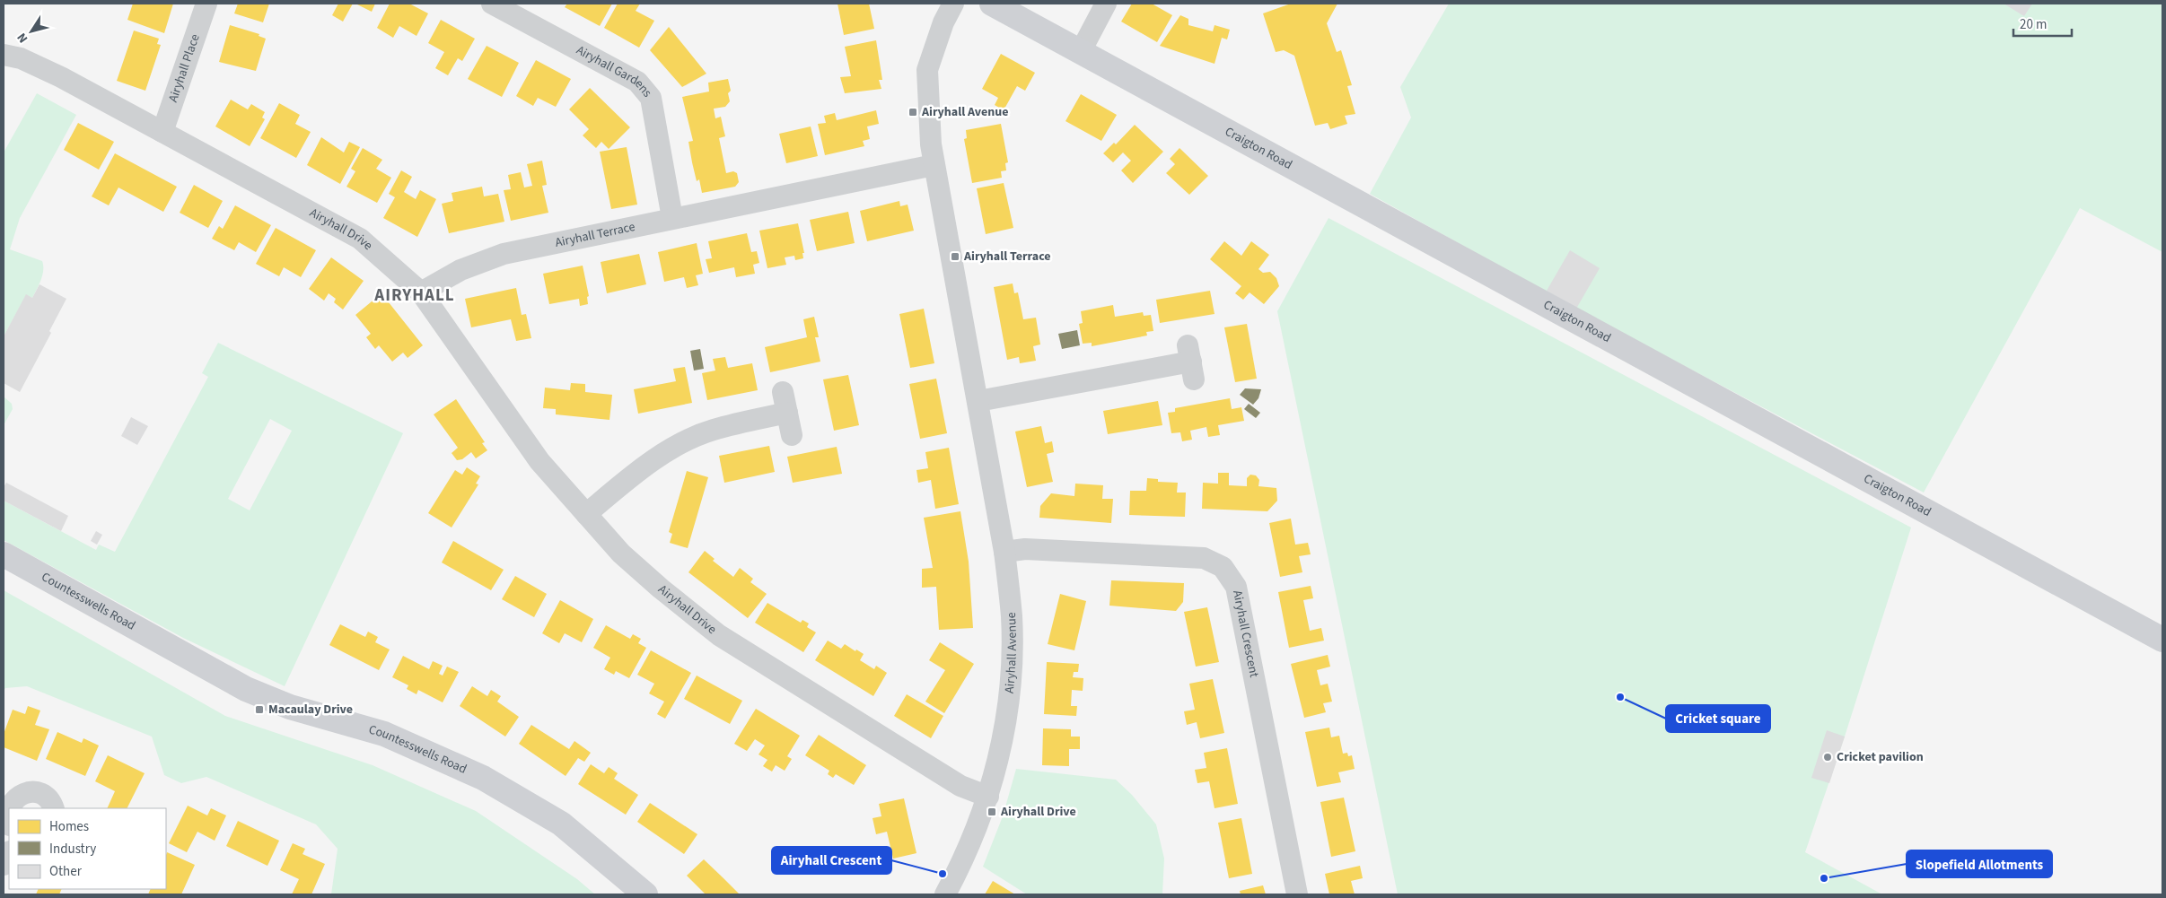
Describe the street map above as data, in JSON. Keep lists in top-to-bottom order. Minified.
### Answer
{"streets":{"street":["Airyhall Place","Airyhall Gardens","Craigton Road","Airyhall Drive","Airyhall Terrace","Countesswells Road","Airyhall Crescent","Airyhall Avenue"]},"crossings":[["Airyhall Place","Airyhall Drive"],["Airyhall Gardens","Airyhall Terrace"],["Airyhall Drive","Airyhall Terrace"],["Airyhall Drive","Airyhall Avenue"],["Airyhall Terrace","Airyhall Avenue"],["Airyhall Crescent","Airyhall Avenue"]],"districts":["AIRYHALL"],"places":{"transit":["Airyhall Avenue","Airyhall Terrace","Macaulay Drive","Airyhall Drive"],"other":["Cricket square","Cricket pavilion","Airyhall Crescent","Slopefield Allotments"]},"legend":["Homes","Industry","Other"],"scale_bar":"20 m","north":"bottom left"}
